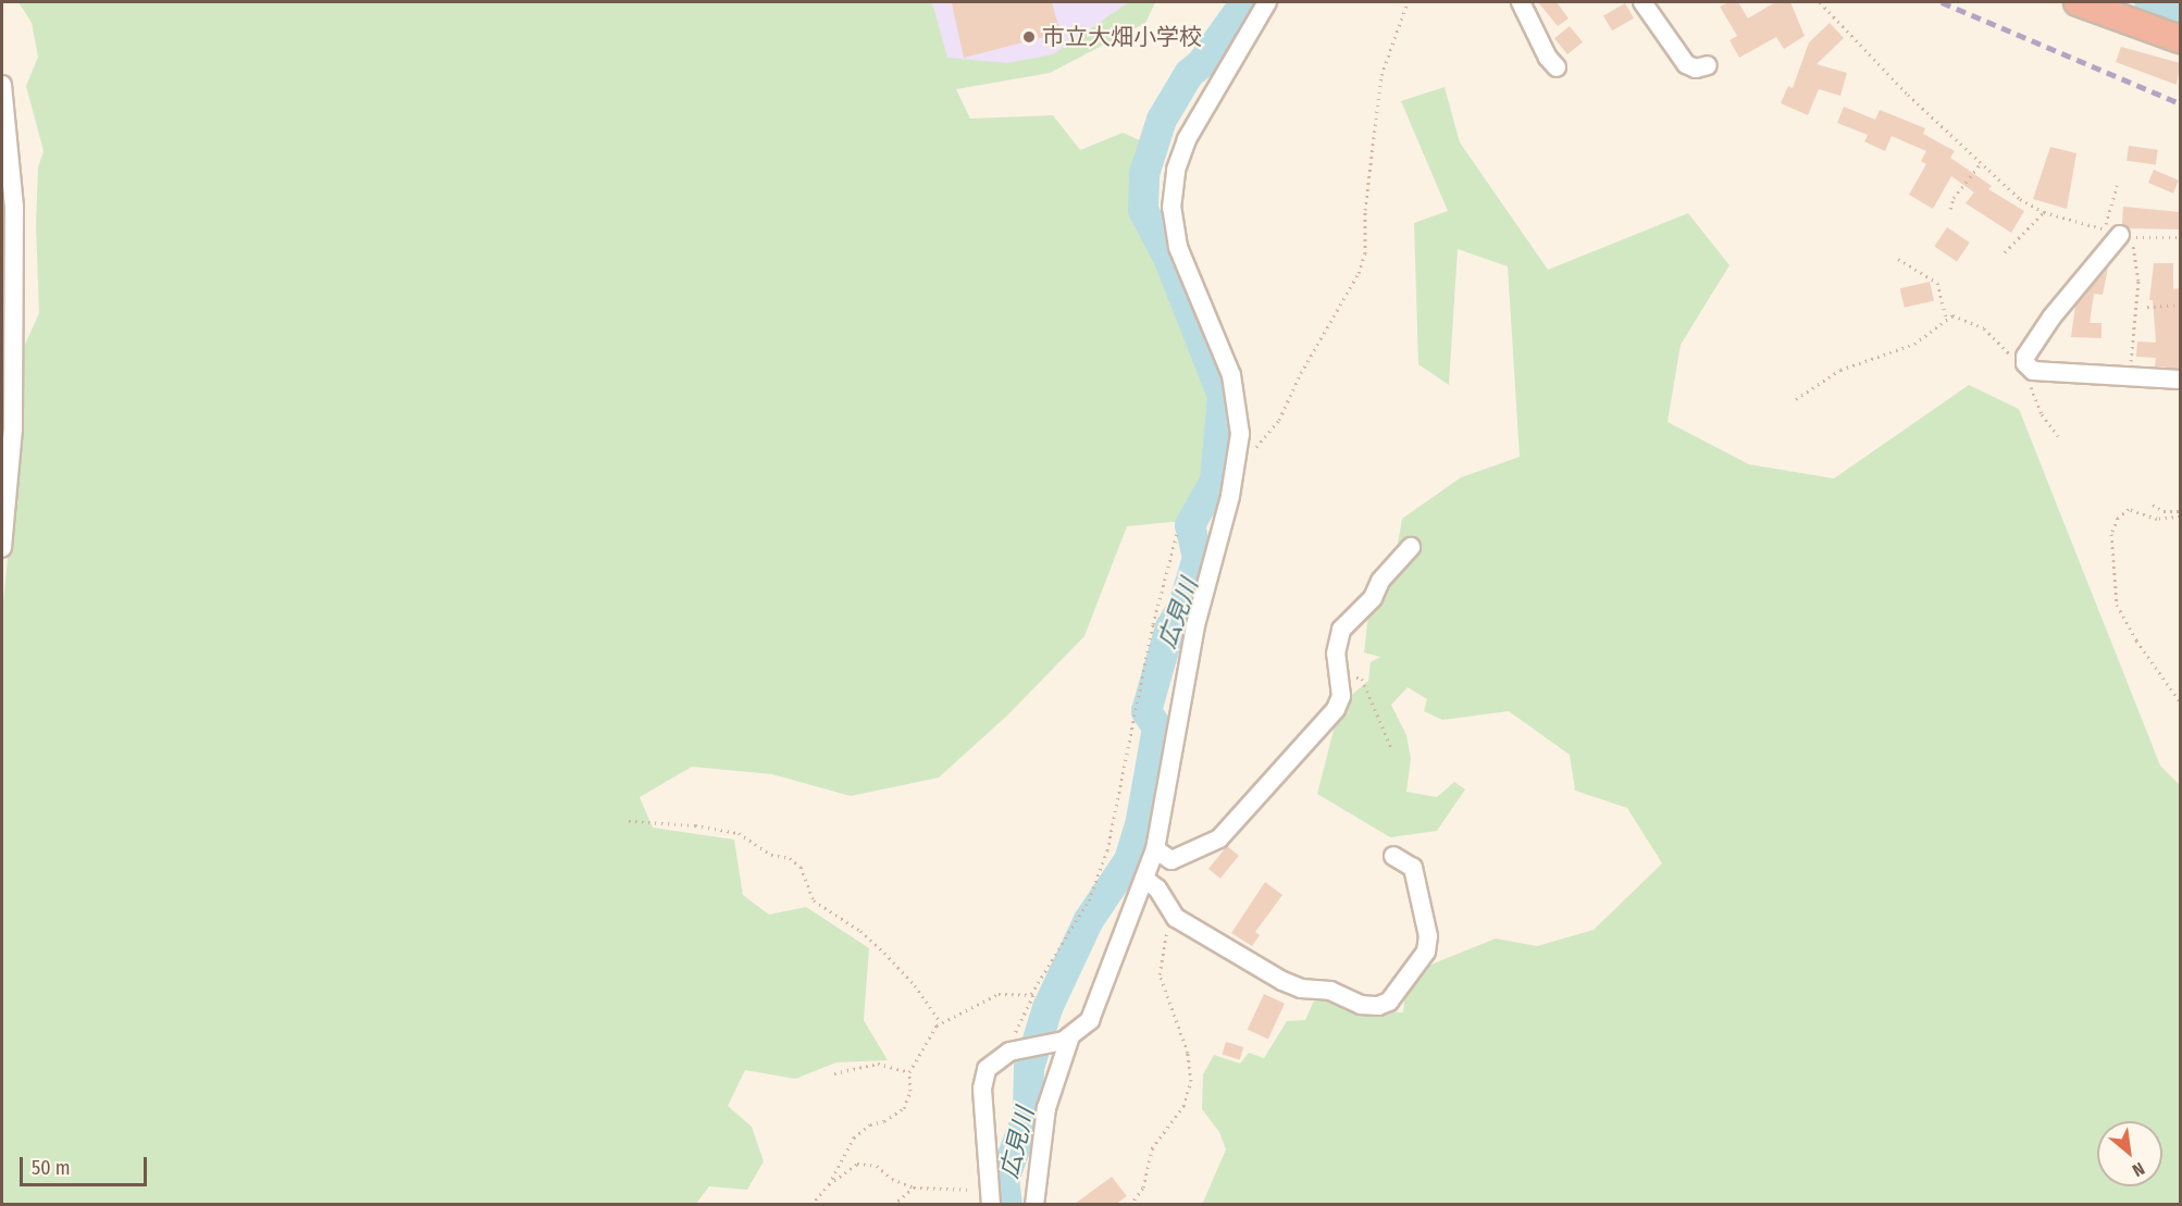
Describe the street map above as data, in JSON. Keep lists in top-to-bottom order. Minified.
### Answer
{"water":["広見川"],"places":["市立大畑小学校"],"scale_bar":"50 m","north":"bottom right"}
